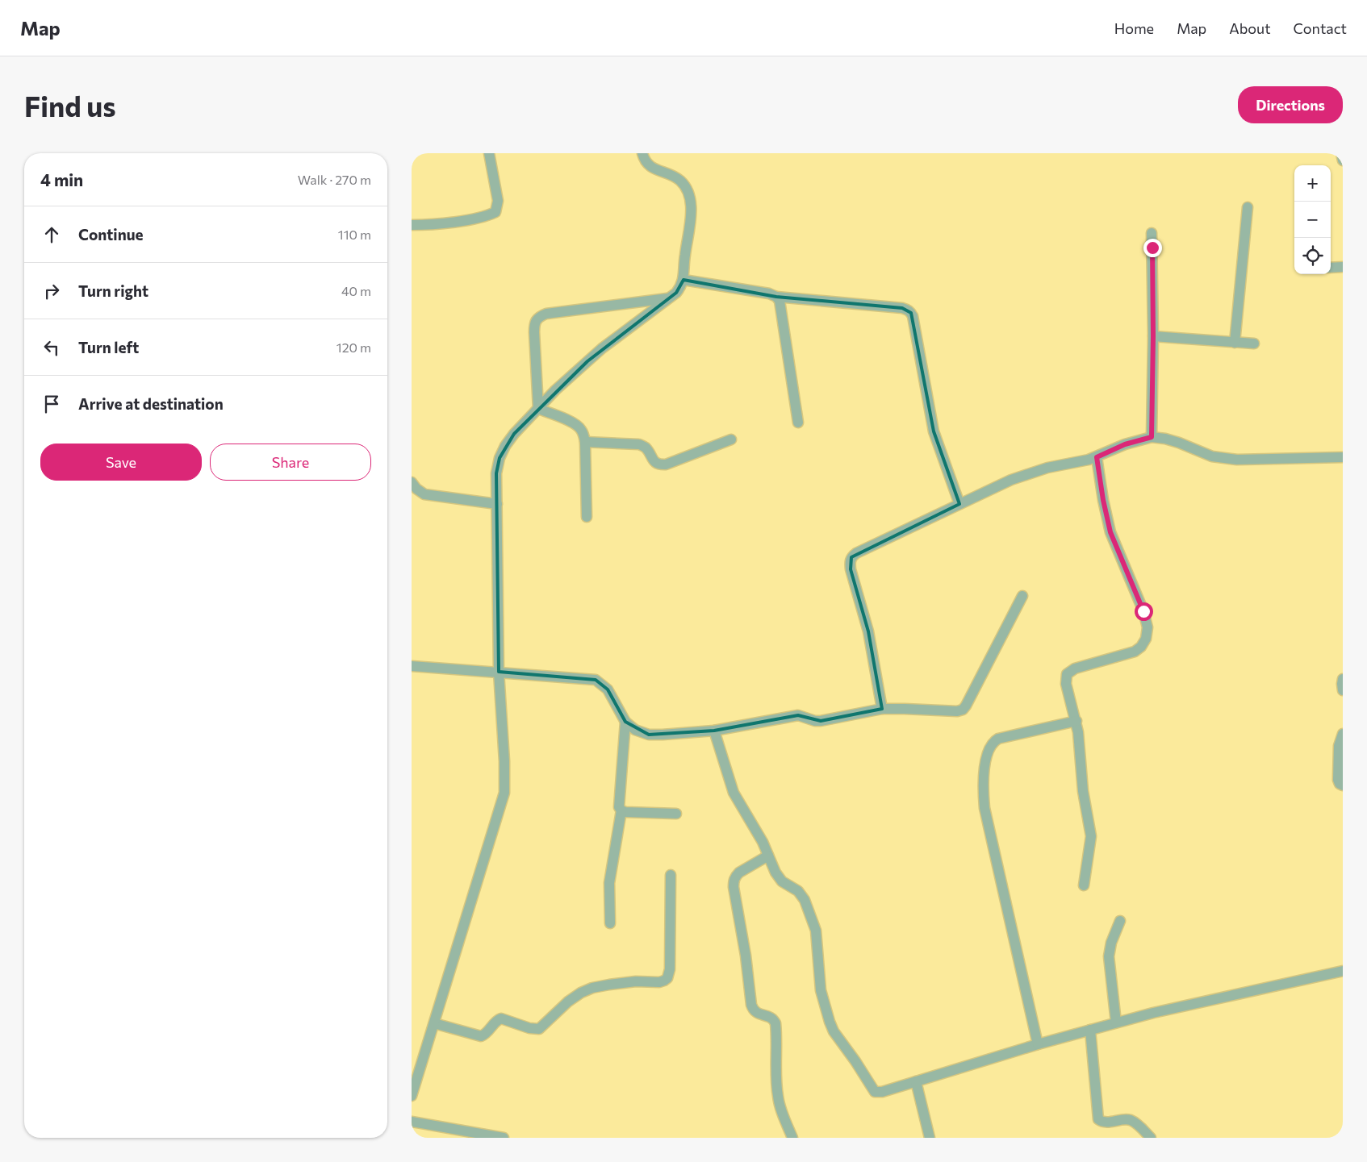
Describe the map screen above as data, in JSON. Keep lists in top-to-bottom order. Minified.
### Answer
{"page":{"header":"Map","nav":["Home","Map","About","Contact"],"buttons":["Directions",["Save","Share"]],"title":"Find us","heading":["4 min","Walk · 270 m"],"map_buttons":["+","−"],"list":[["Continue","110 m"],["Turn right","40 m"],["Turn left","120 m"],"Arrive at destination"]}}
